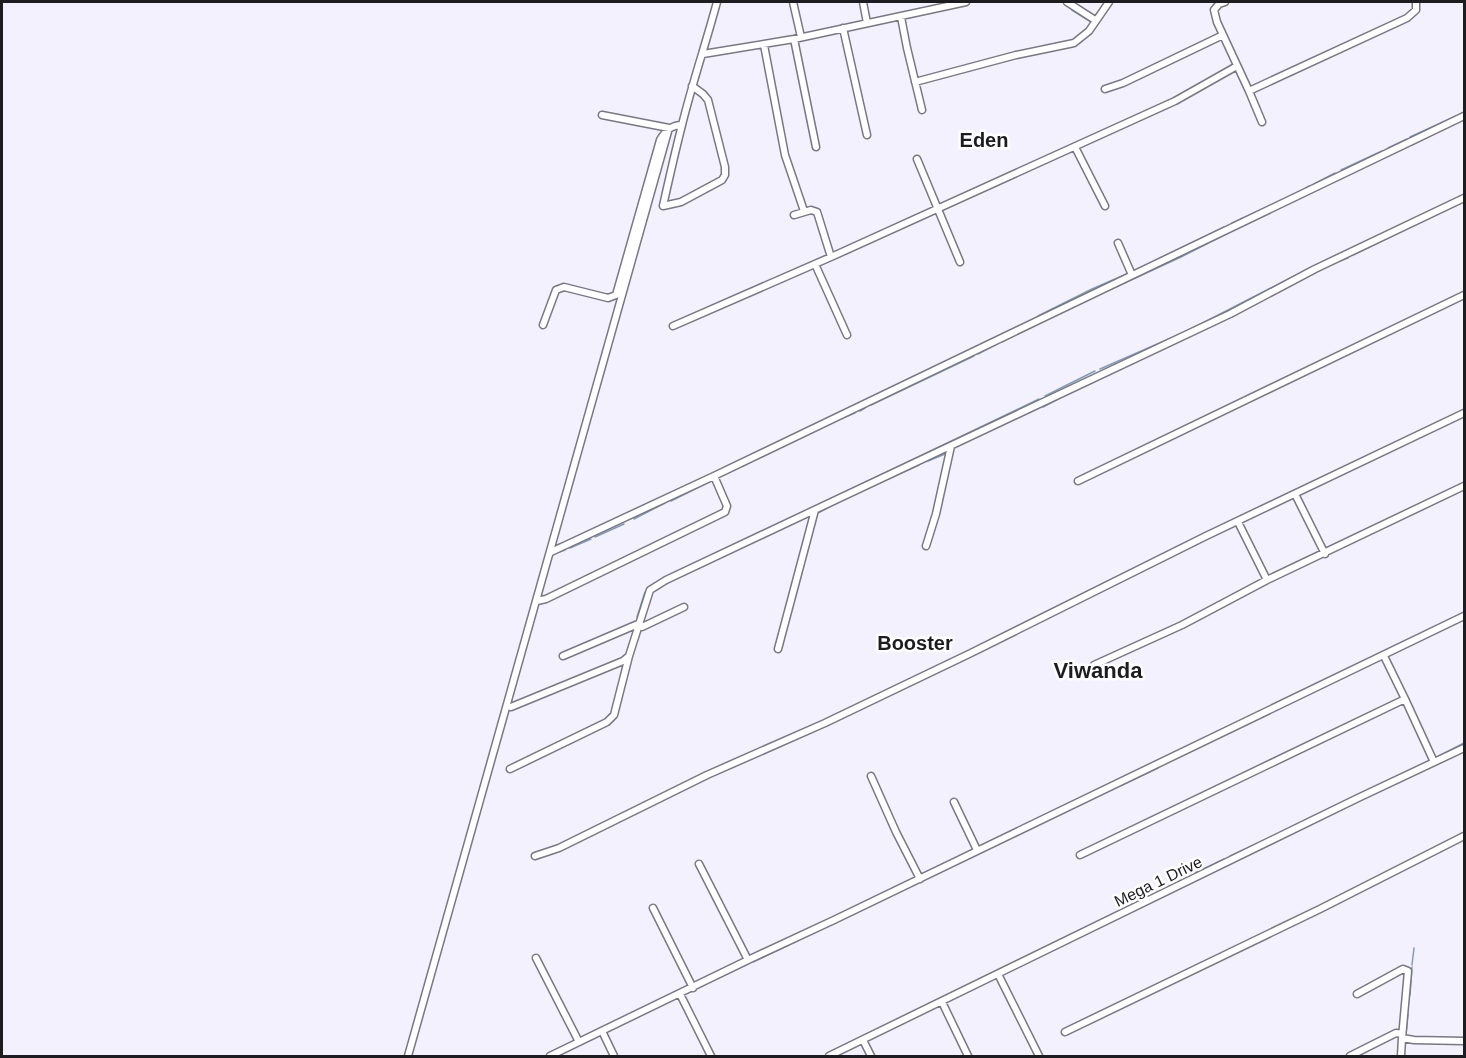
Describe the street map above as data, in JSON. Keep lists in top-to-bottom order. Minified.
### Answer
{"streets":{"street":["Mega 1 Drive"]},"districts":["Eden","Booster","Viwanda"]}
